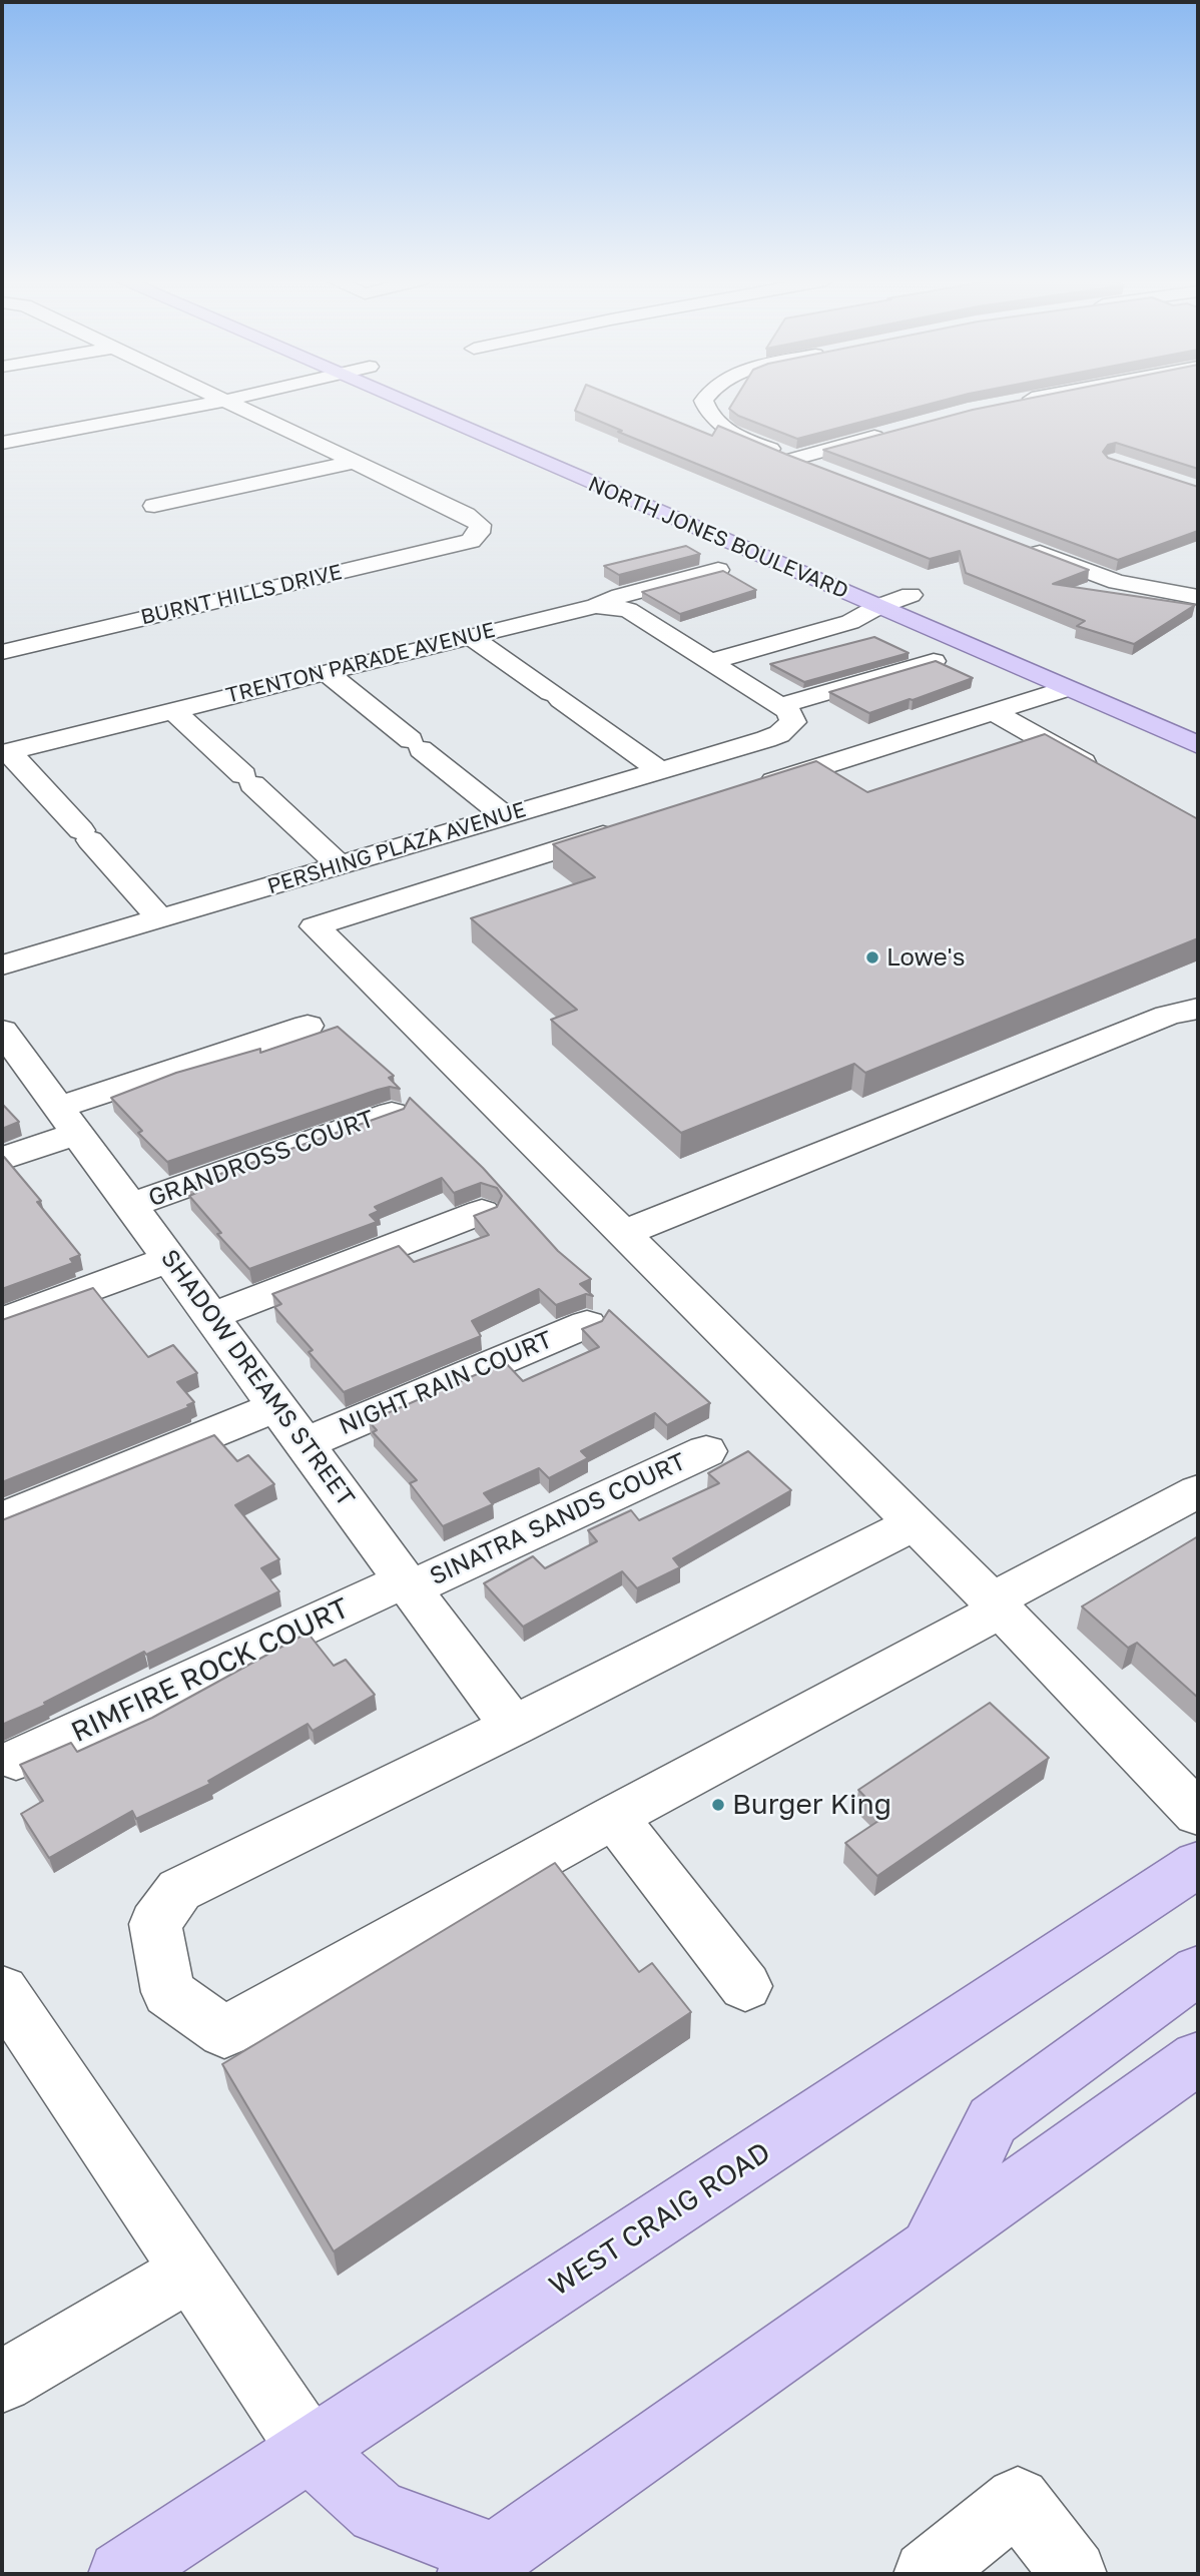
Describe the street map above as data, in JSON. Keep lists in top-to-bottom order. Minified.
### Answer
{"streets":{"main road":["NORTH JONES BOULEVARD","WEST CRAIG ROAD"],"street":["BURNT HILLS DRIVE","TRENTON PARADE AVENUE","PERSHING PLAZA AVENUE","GRANDROSS COURT","SHADOW DREAMS STREET","NIGHT RAIN COURT","SINATRA SANDS COURT","RIMFIRE ROCK COURT"]},"crossings":[["GRANDROSS COURT","SHADOW DREAMS STREET"],["SHADOW DREAMS STREET","NIGHT RAIN COURT"],["SHADOW DREAMS STREET","SINATRA SANDS COURT"],["SHADOW DREAMS STREET","RIMFIRE ROCK COURT"],["SINATRA SANDS COURT","RIMFIRE ROCK COURT"]],"places":["Lowe's","Burger King"]}
